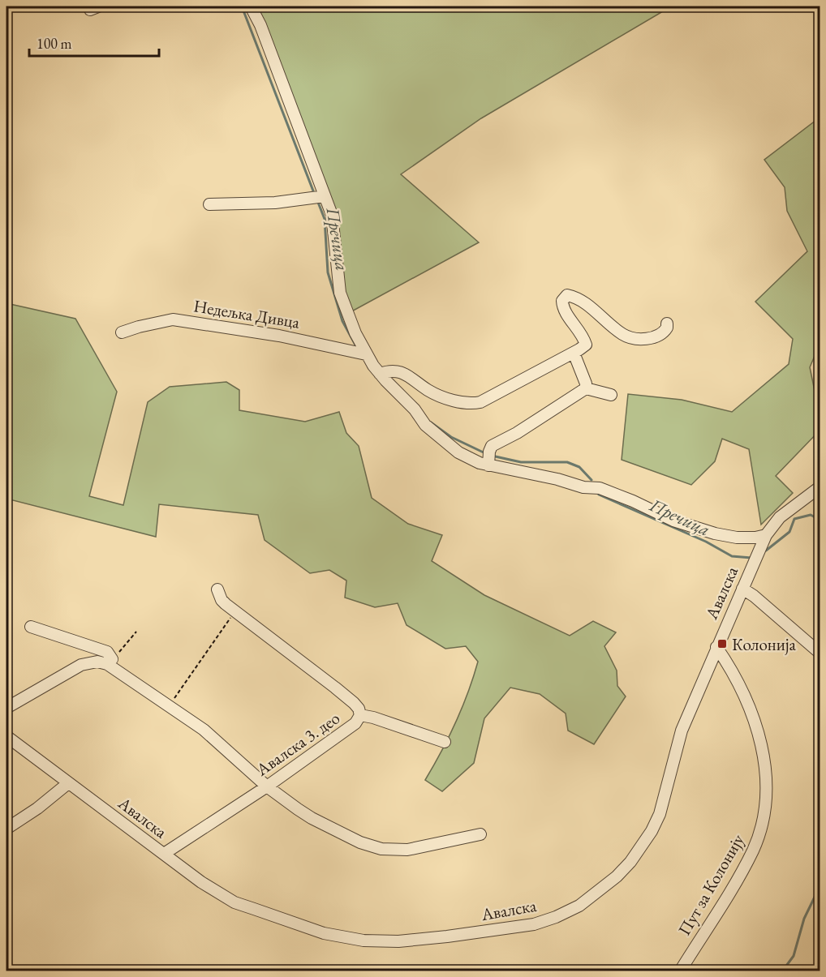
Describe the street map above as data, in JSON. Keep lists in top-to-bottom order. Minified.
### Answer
{"streets":{"street":["Недељка Дивца","Авалска","Авалска 3. део","Пут за Колонију"]},"crossings":[["Авалска","Авалска 3. део"],["Авалска","Пут за Колонију"]],"water":["Пречица"],"places":{"transit":["Колонија"]},"scale_bar":"100 m"}
